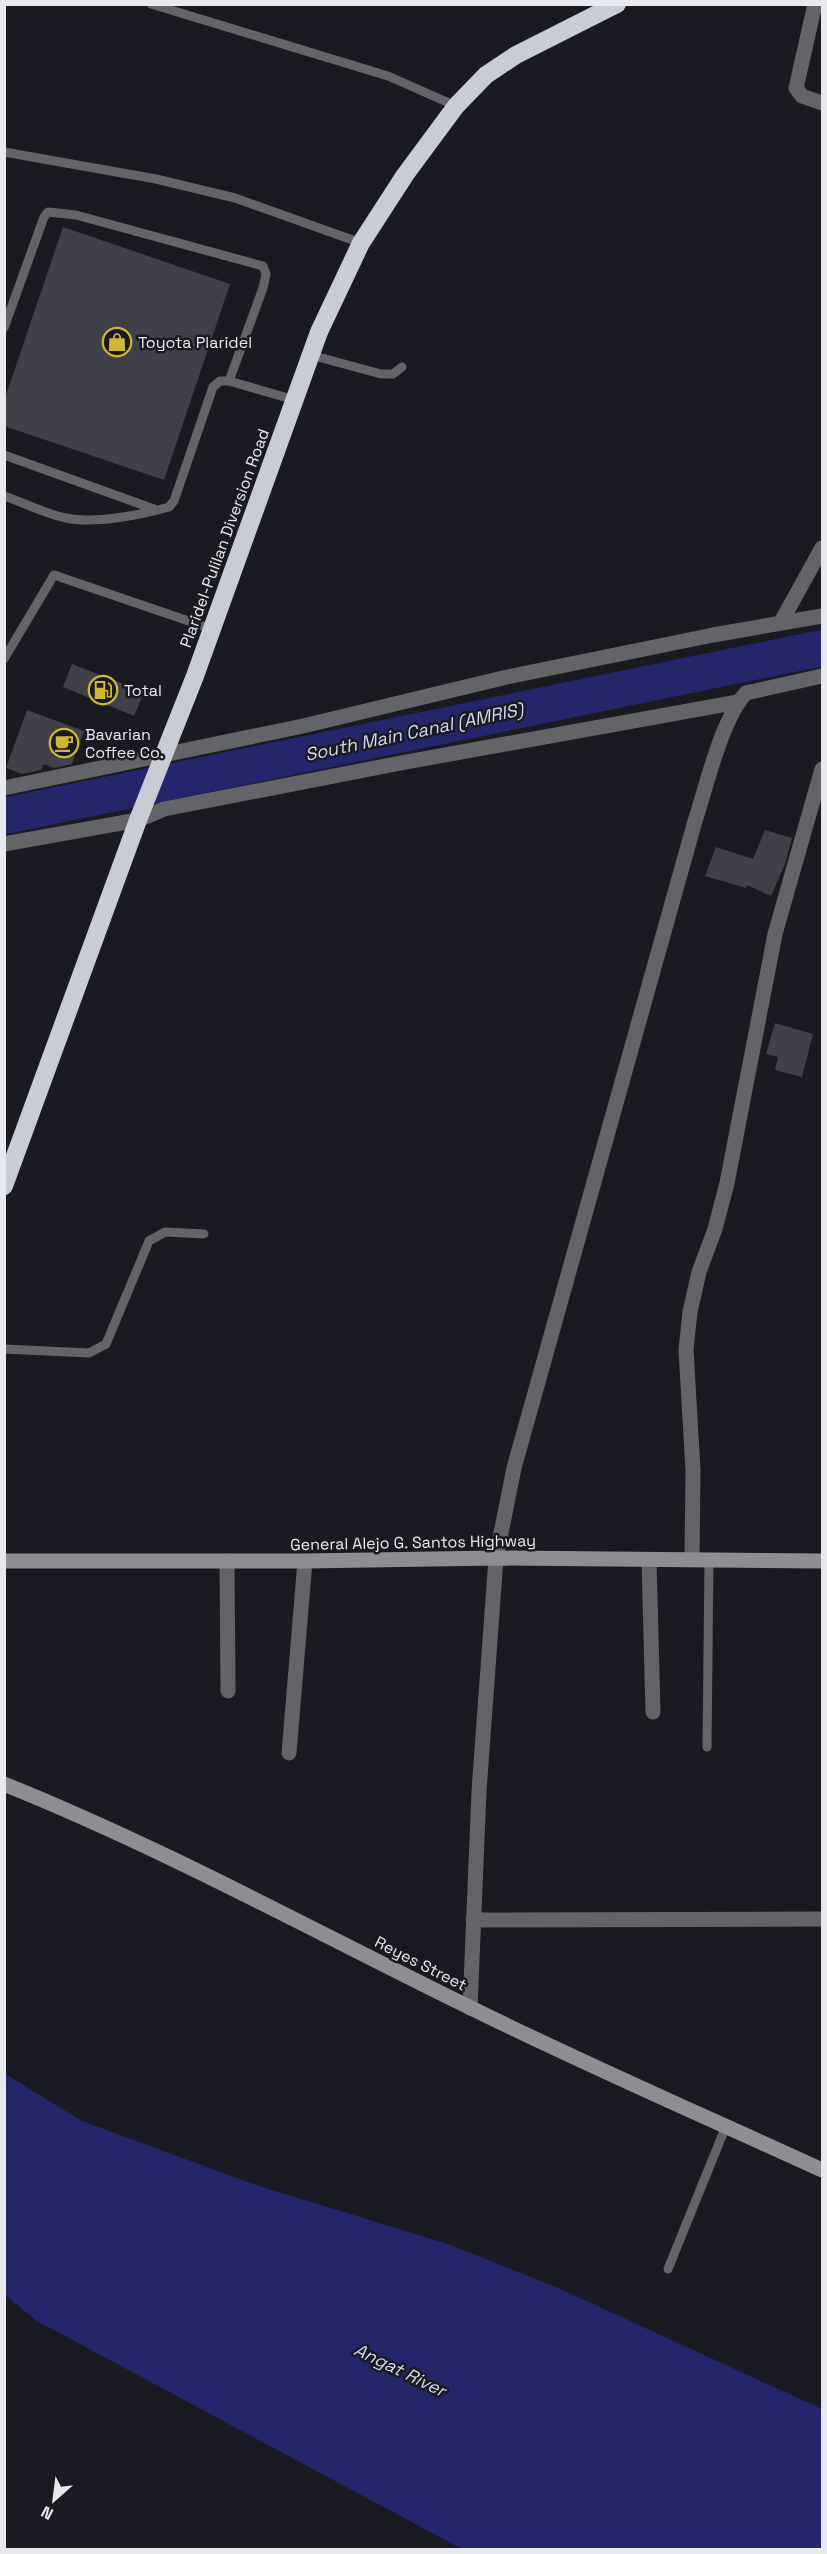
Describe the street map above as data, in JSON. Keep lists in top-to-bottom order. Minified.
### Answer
{"streets":{"highway":["Plaridel-Pulilan Diversion Road"],"street":["General Alejo G. Santos Highway","Reyes Street"]},"water":["South Main Canal (AMRIS)","Angat River"],"places":{"shop":["Toyota Plaridel"],"fuel station":["Total"],"cafe":["Bavarian Coffee Co."]},"north":"bottom left"}
